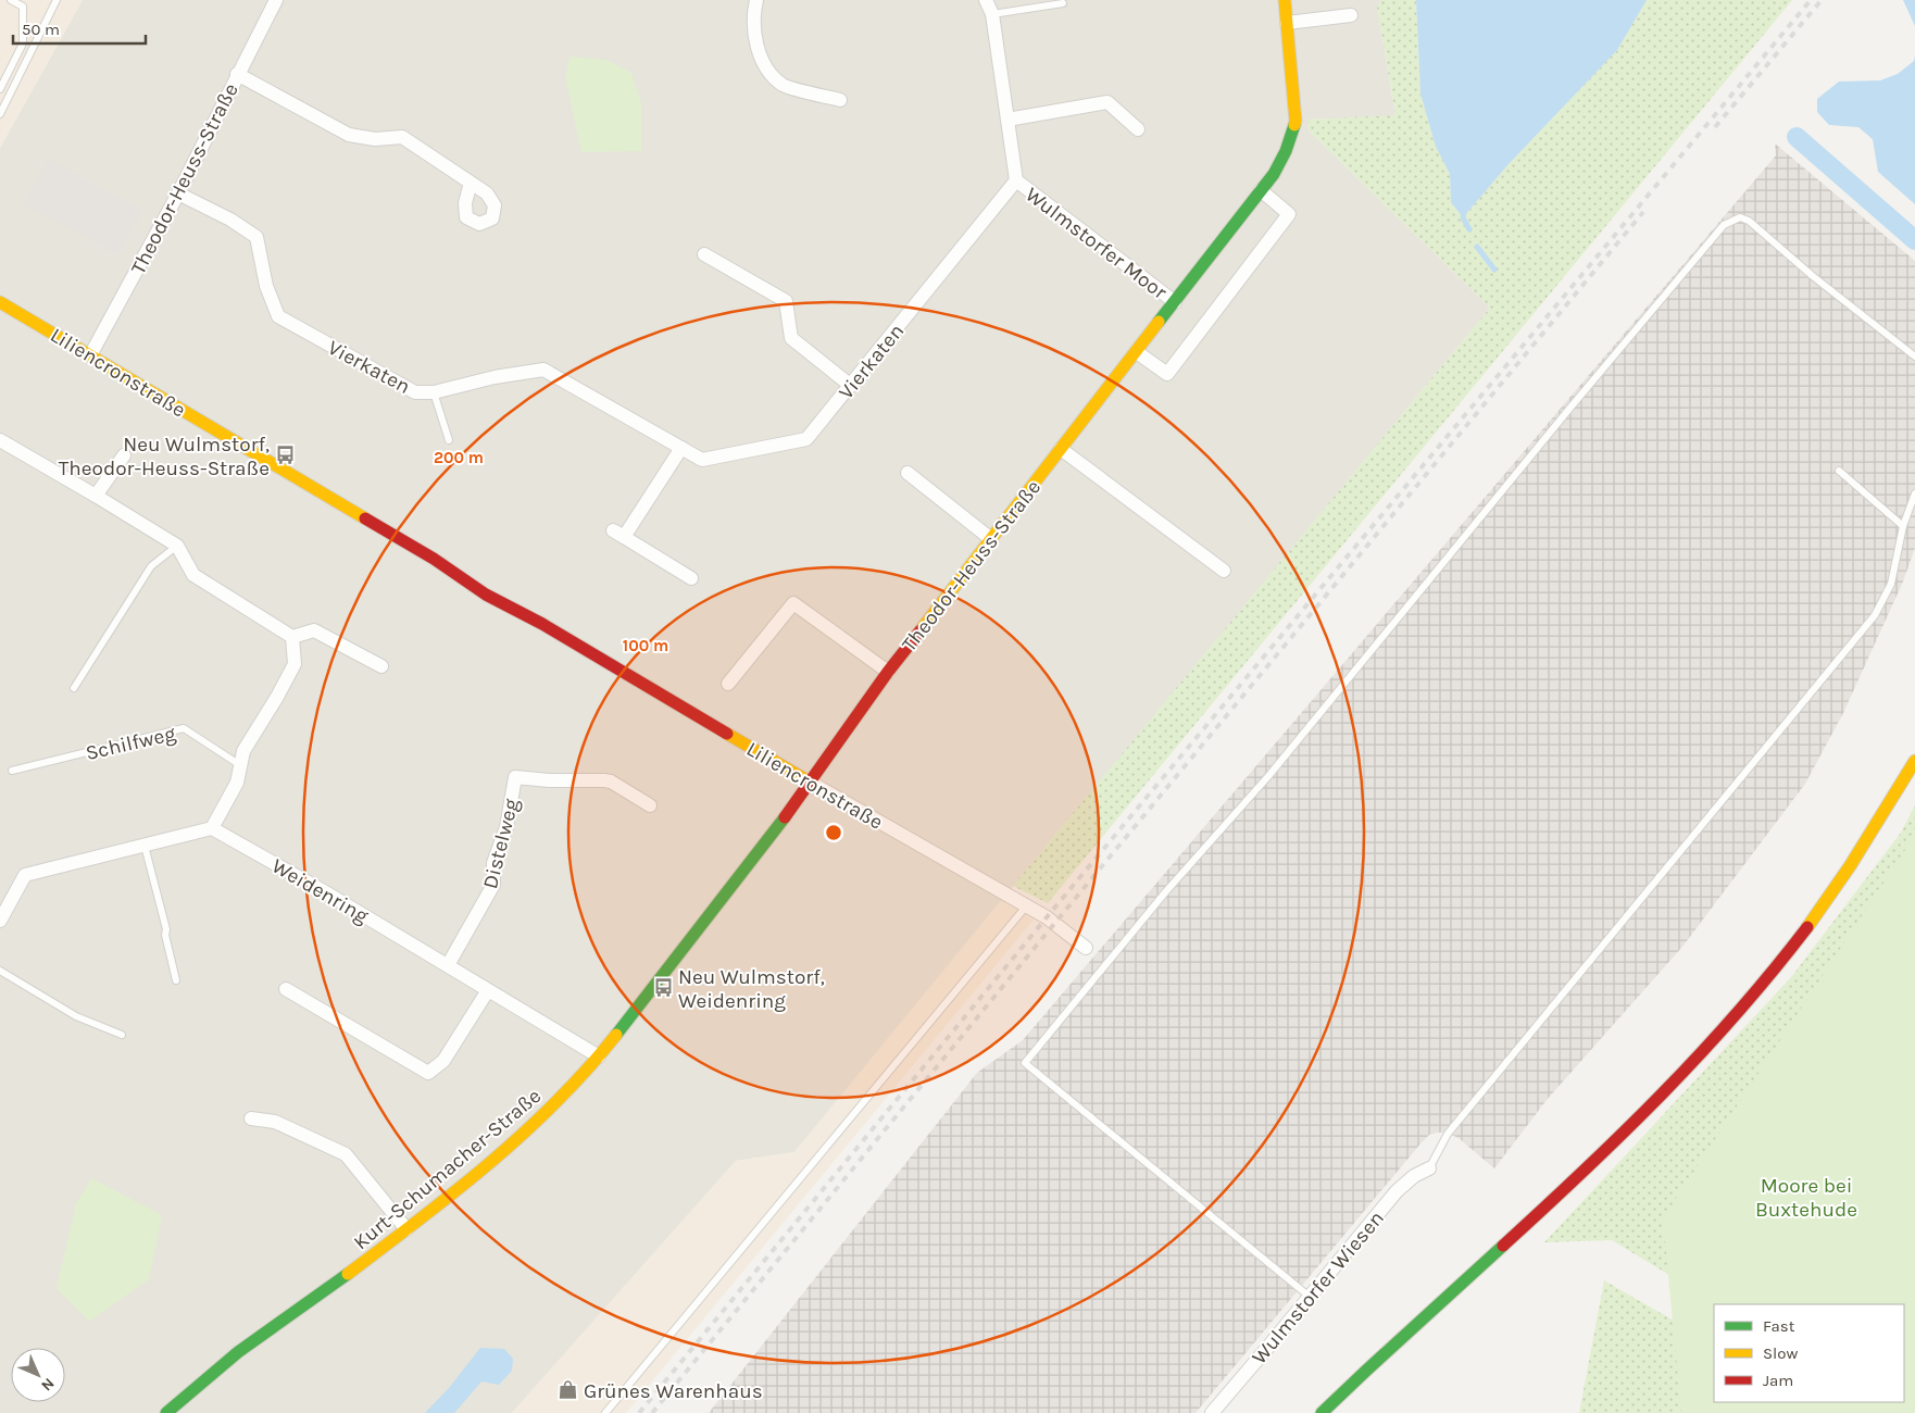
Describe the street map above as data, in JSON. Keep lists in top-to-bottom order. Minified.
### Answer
{"streets":{"street":["Theodor-Heuss-Straße","Wulmstorfer Moor","Vierkaten","Liliencronstraße","Distelweg","Weidenring","Kurt-Schumacher-Straße","Wulmstorfer Wiesen"],"lane":["Schilfweg"]},"crossings":[["Theodor-Heuss-Straße","Wulmstorfer Moor"],["Theodor-Heuss-Straße","Vierkaten"],["Theodor-Heuss-Straße","Liliencronstraße"],["Theodor-Heuss-Straße","Kurt-Schumacher-Straße"],["Wulmstorfer Moor","Vierkaten"],["Liliencronstraße","Kurt-Schumacher-Straße"],["Distelweg","Weidenring"],["Weidenring","Kurt-Schumacher-Straße"]],"parks":["Moore bei Buxtehude"],"places":{"bus stop":["Neu Wulmstorf, Theodor-Heuss-Straße","Neu Wulmstorf, Weidenring"],"shop":["Grünes Warenhaus"]},"legend":["Fast","Slow","Jam"],"scale_bar":"50 m","north":"bottom right","rings":["200 m","100 m"]}
